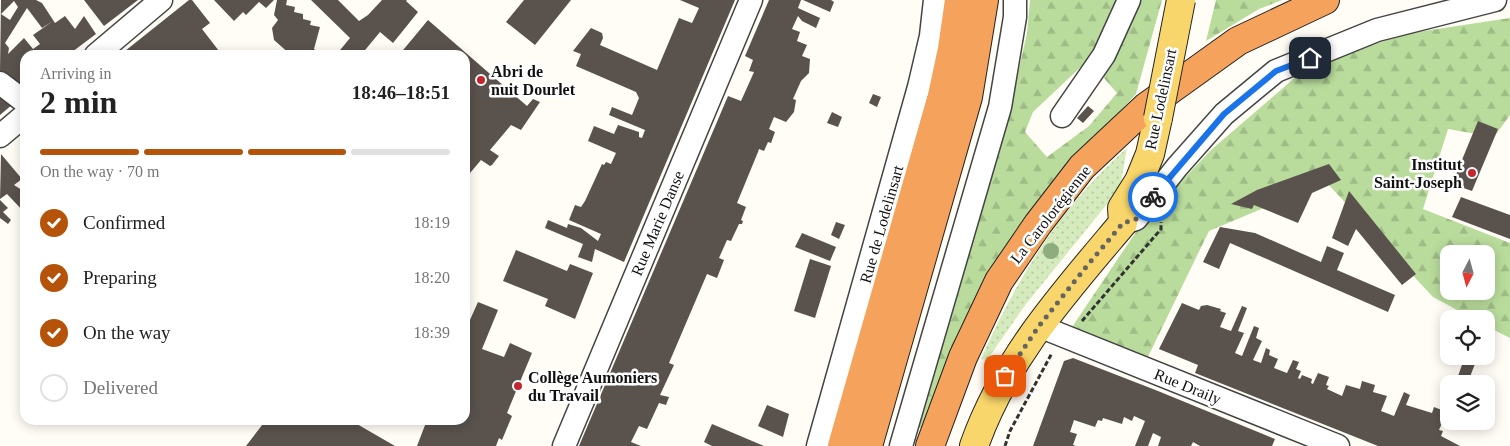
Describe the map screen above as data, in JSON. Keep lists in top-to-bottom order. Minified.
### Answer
{"streets":{"highway":["La Carolorégienne"],"main road":["Rue Lodelinsart"],"street":["Rue Marie Danse","Rue de Lodelinsart","Rue Draily"]},"crossings":[["Rue Lodelinsart","Rue Draily"]],"places":["Abri de nuit Dourlet","Institut Saint-Joseph","Collège Aumoniers du Travail"],"north":"bottom","page":{"heading":["2 min","Arriving in","18:46–18:51"],"bar":"On the way · 70 m","list":[["Confirmed","18:19"],["Preparing","18:20"],["On the way","18:39"],"Delivered"]}}
